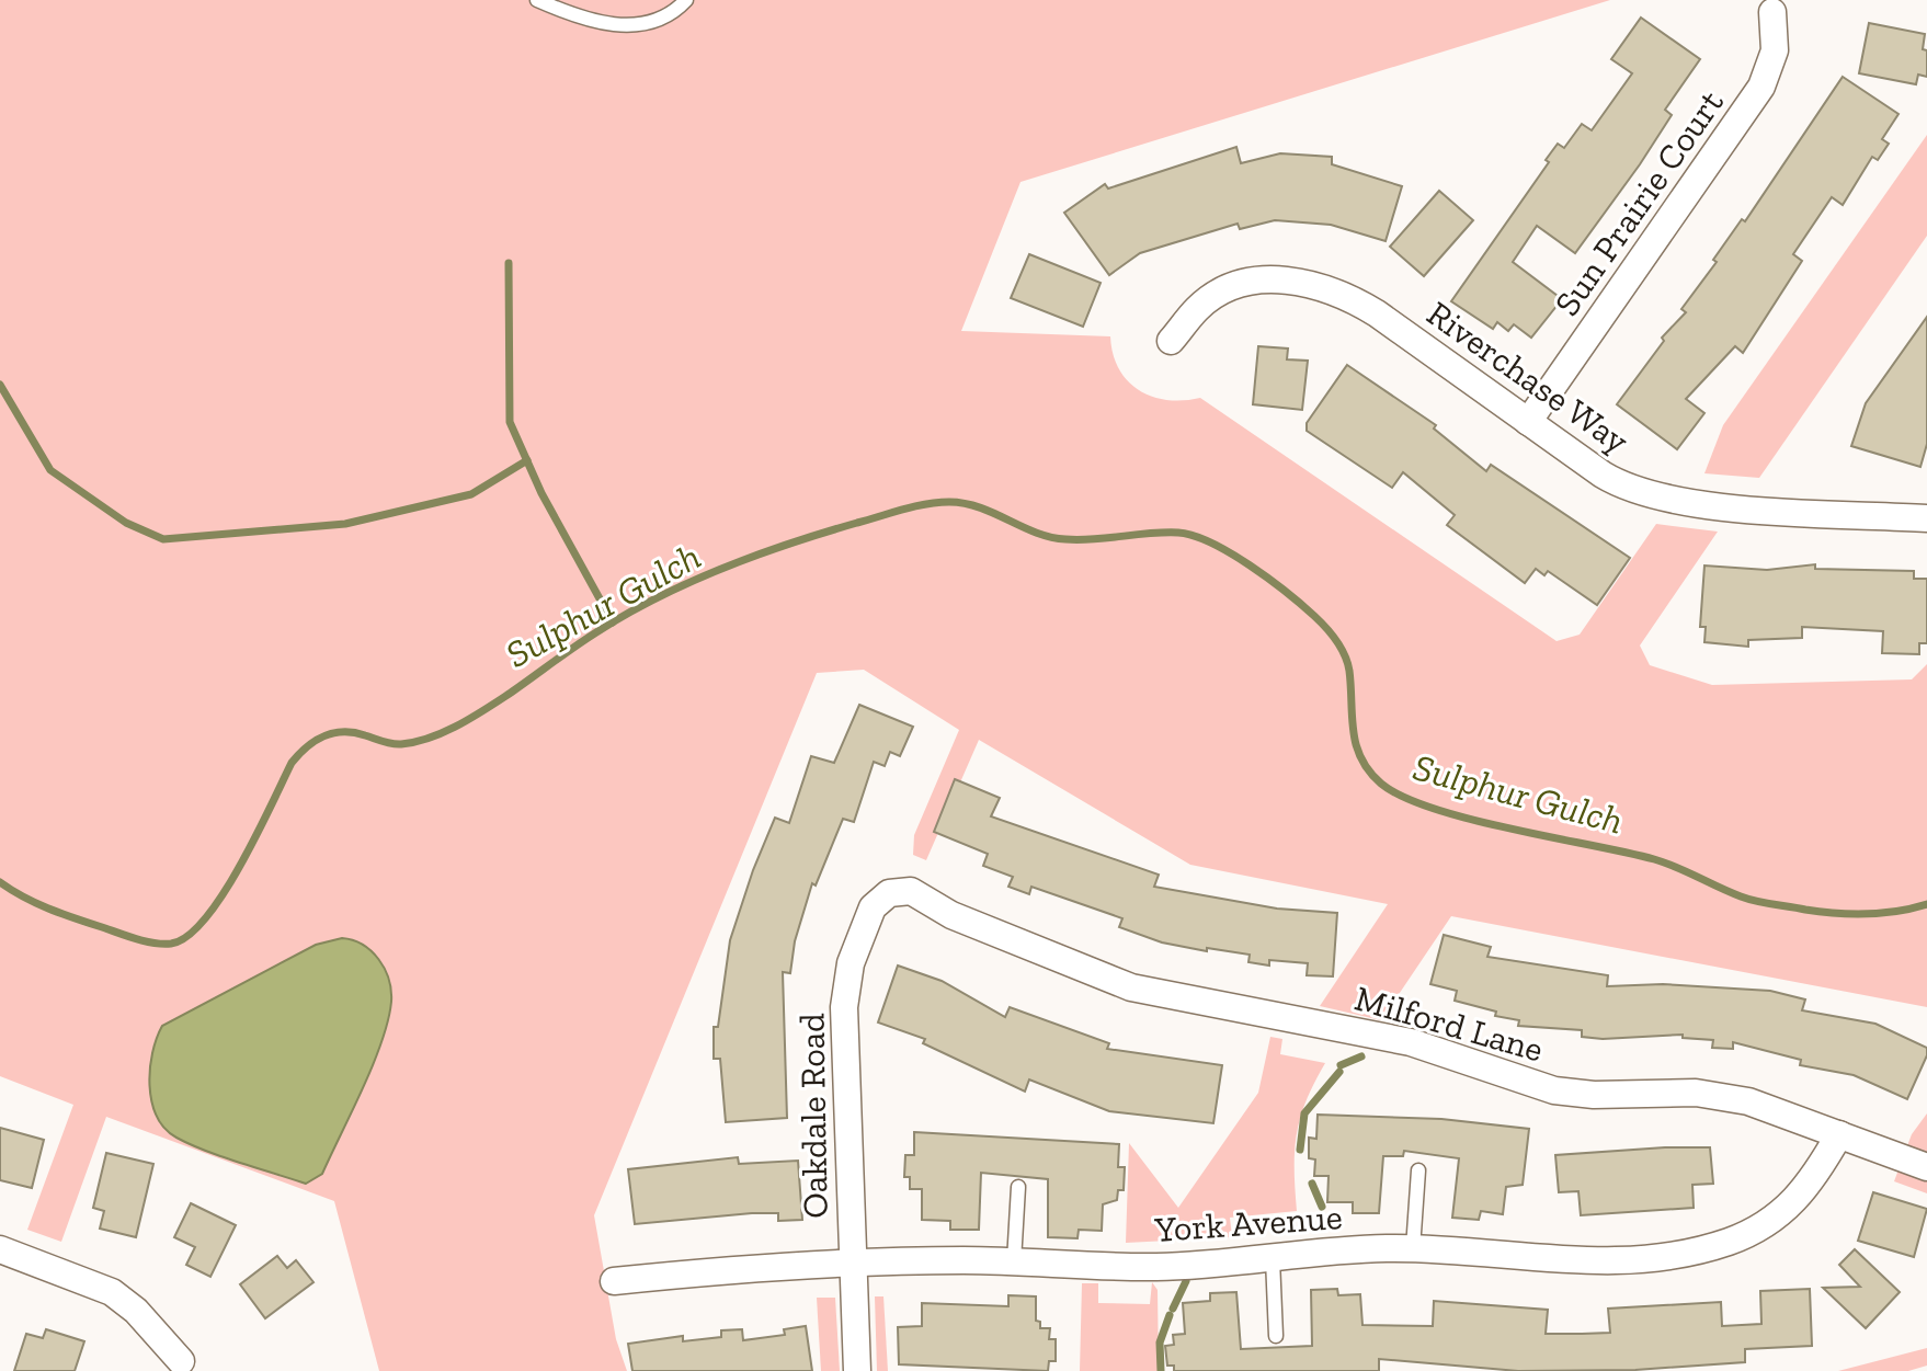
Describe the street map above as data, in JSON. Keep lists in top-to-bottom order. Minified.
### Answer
{"streets":{"street":["Sun Prairie Court","Riverchase Way","Milford Lane","Oakdale Road","York Avenue"]},"crossings":[["Sun Prairie Court","Riverchase Way"],["Milford Lane","Oakdale Road"],["Milford Lane","York Avenue"],["Oakdale Road","York Avenue"]],"water":["Sulphur Gulch"]}
